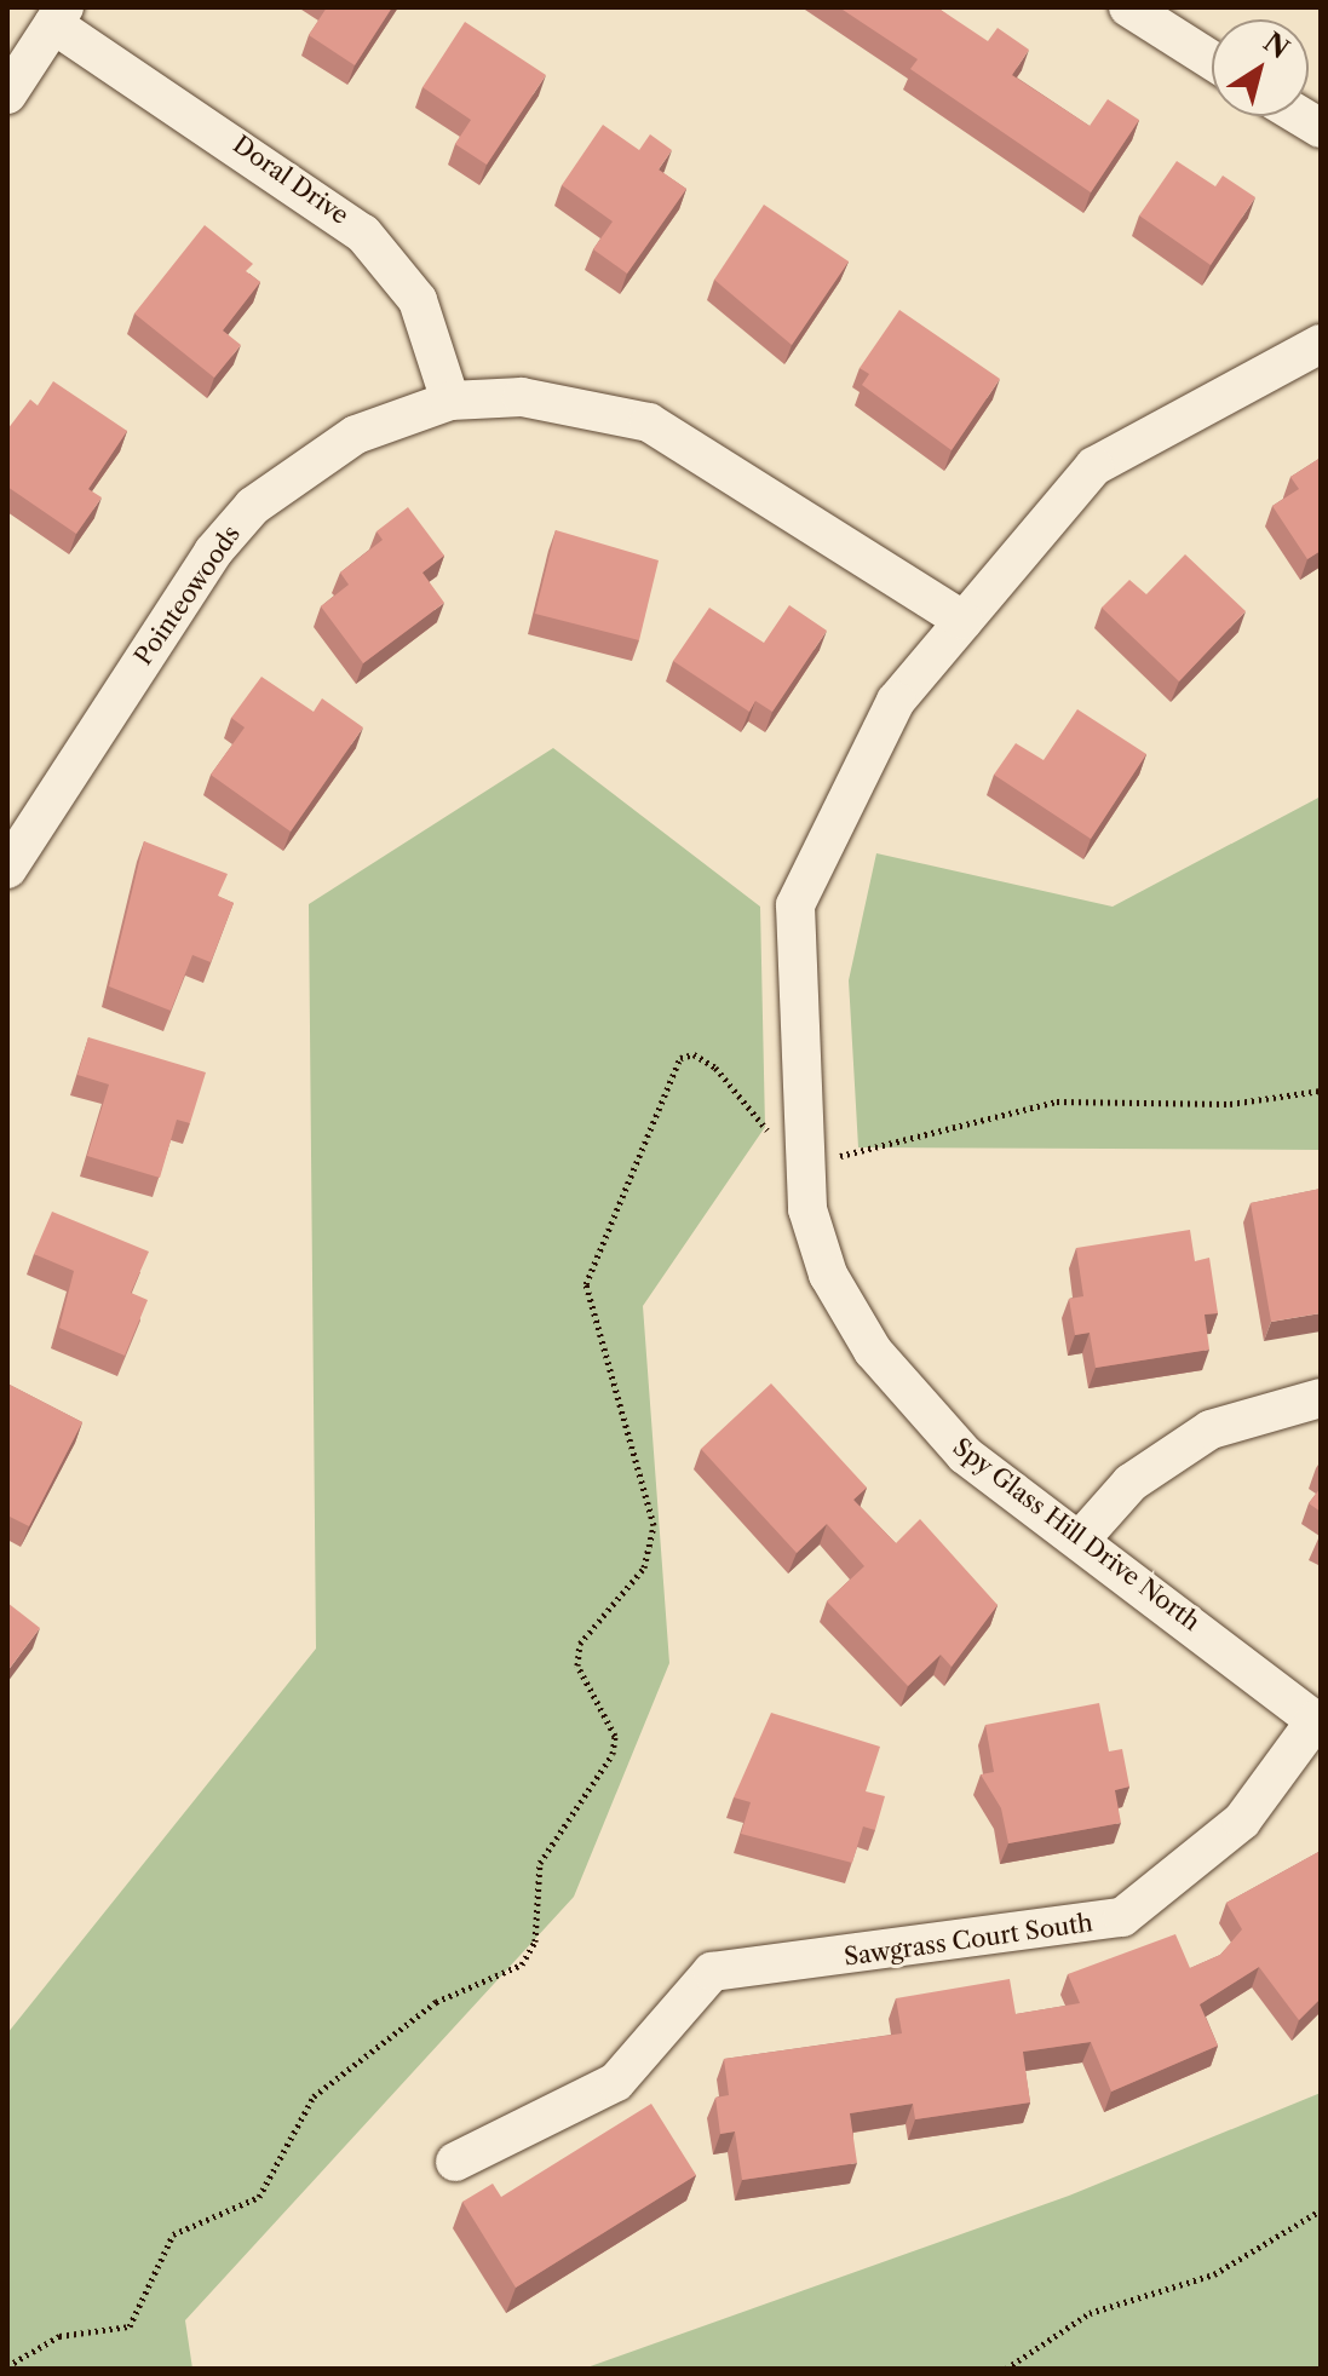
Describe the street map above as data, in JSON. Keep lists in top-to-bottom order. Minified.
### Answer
{"streets":{"street":["Doral Drive","Pointeowoods","Spy Glass Hill Drive North","Sawgrass Court South"]},"crossings":[["Doral Drive","Pointeowoods"],["Pointeowoods","Spy Glass Hill Drive North"],["Spy Glass Hill Drive North","Sawgrass Court South"]],"north":"top right"}
